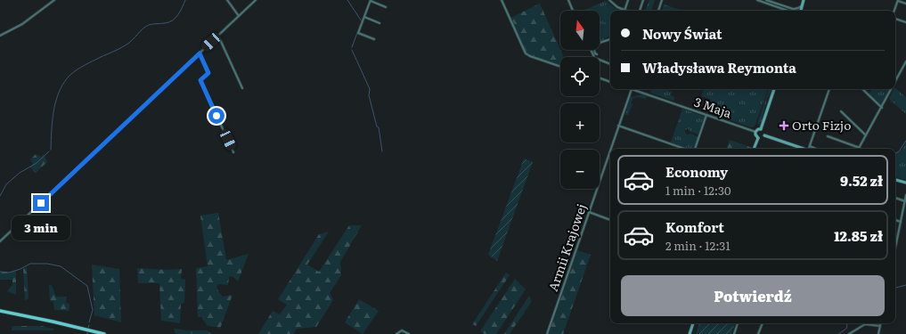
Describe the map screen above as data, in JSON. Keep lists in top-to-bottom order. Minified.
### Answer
{"streets":{"street":["3 Maja","Armii Krajowej"]},"places":{"health":["Orto Fizjo"]},"north":"top","page":{"map_buttons":["+","−"],"banner":["Nowy Świat","Władysława Reymonta"],"list":[{"name":"Economy","note":"1 min · 12:30","value":"9.52 zł"},{"name":"Komfort","note":"2 min · 12:31","value":"12.85 zł"}],"bubble":"3 min","buttons":"Potwierdź"}}
